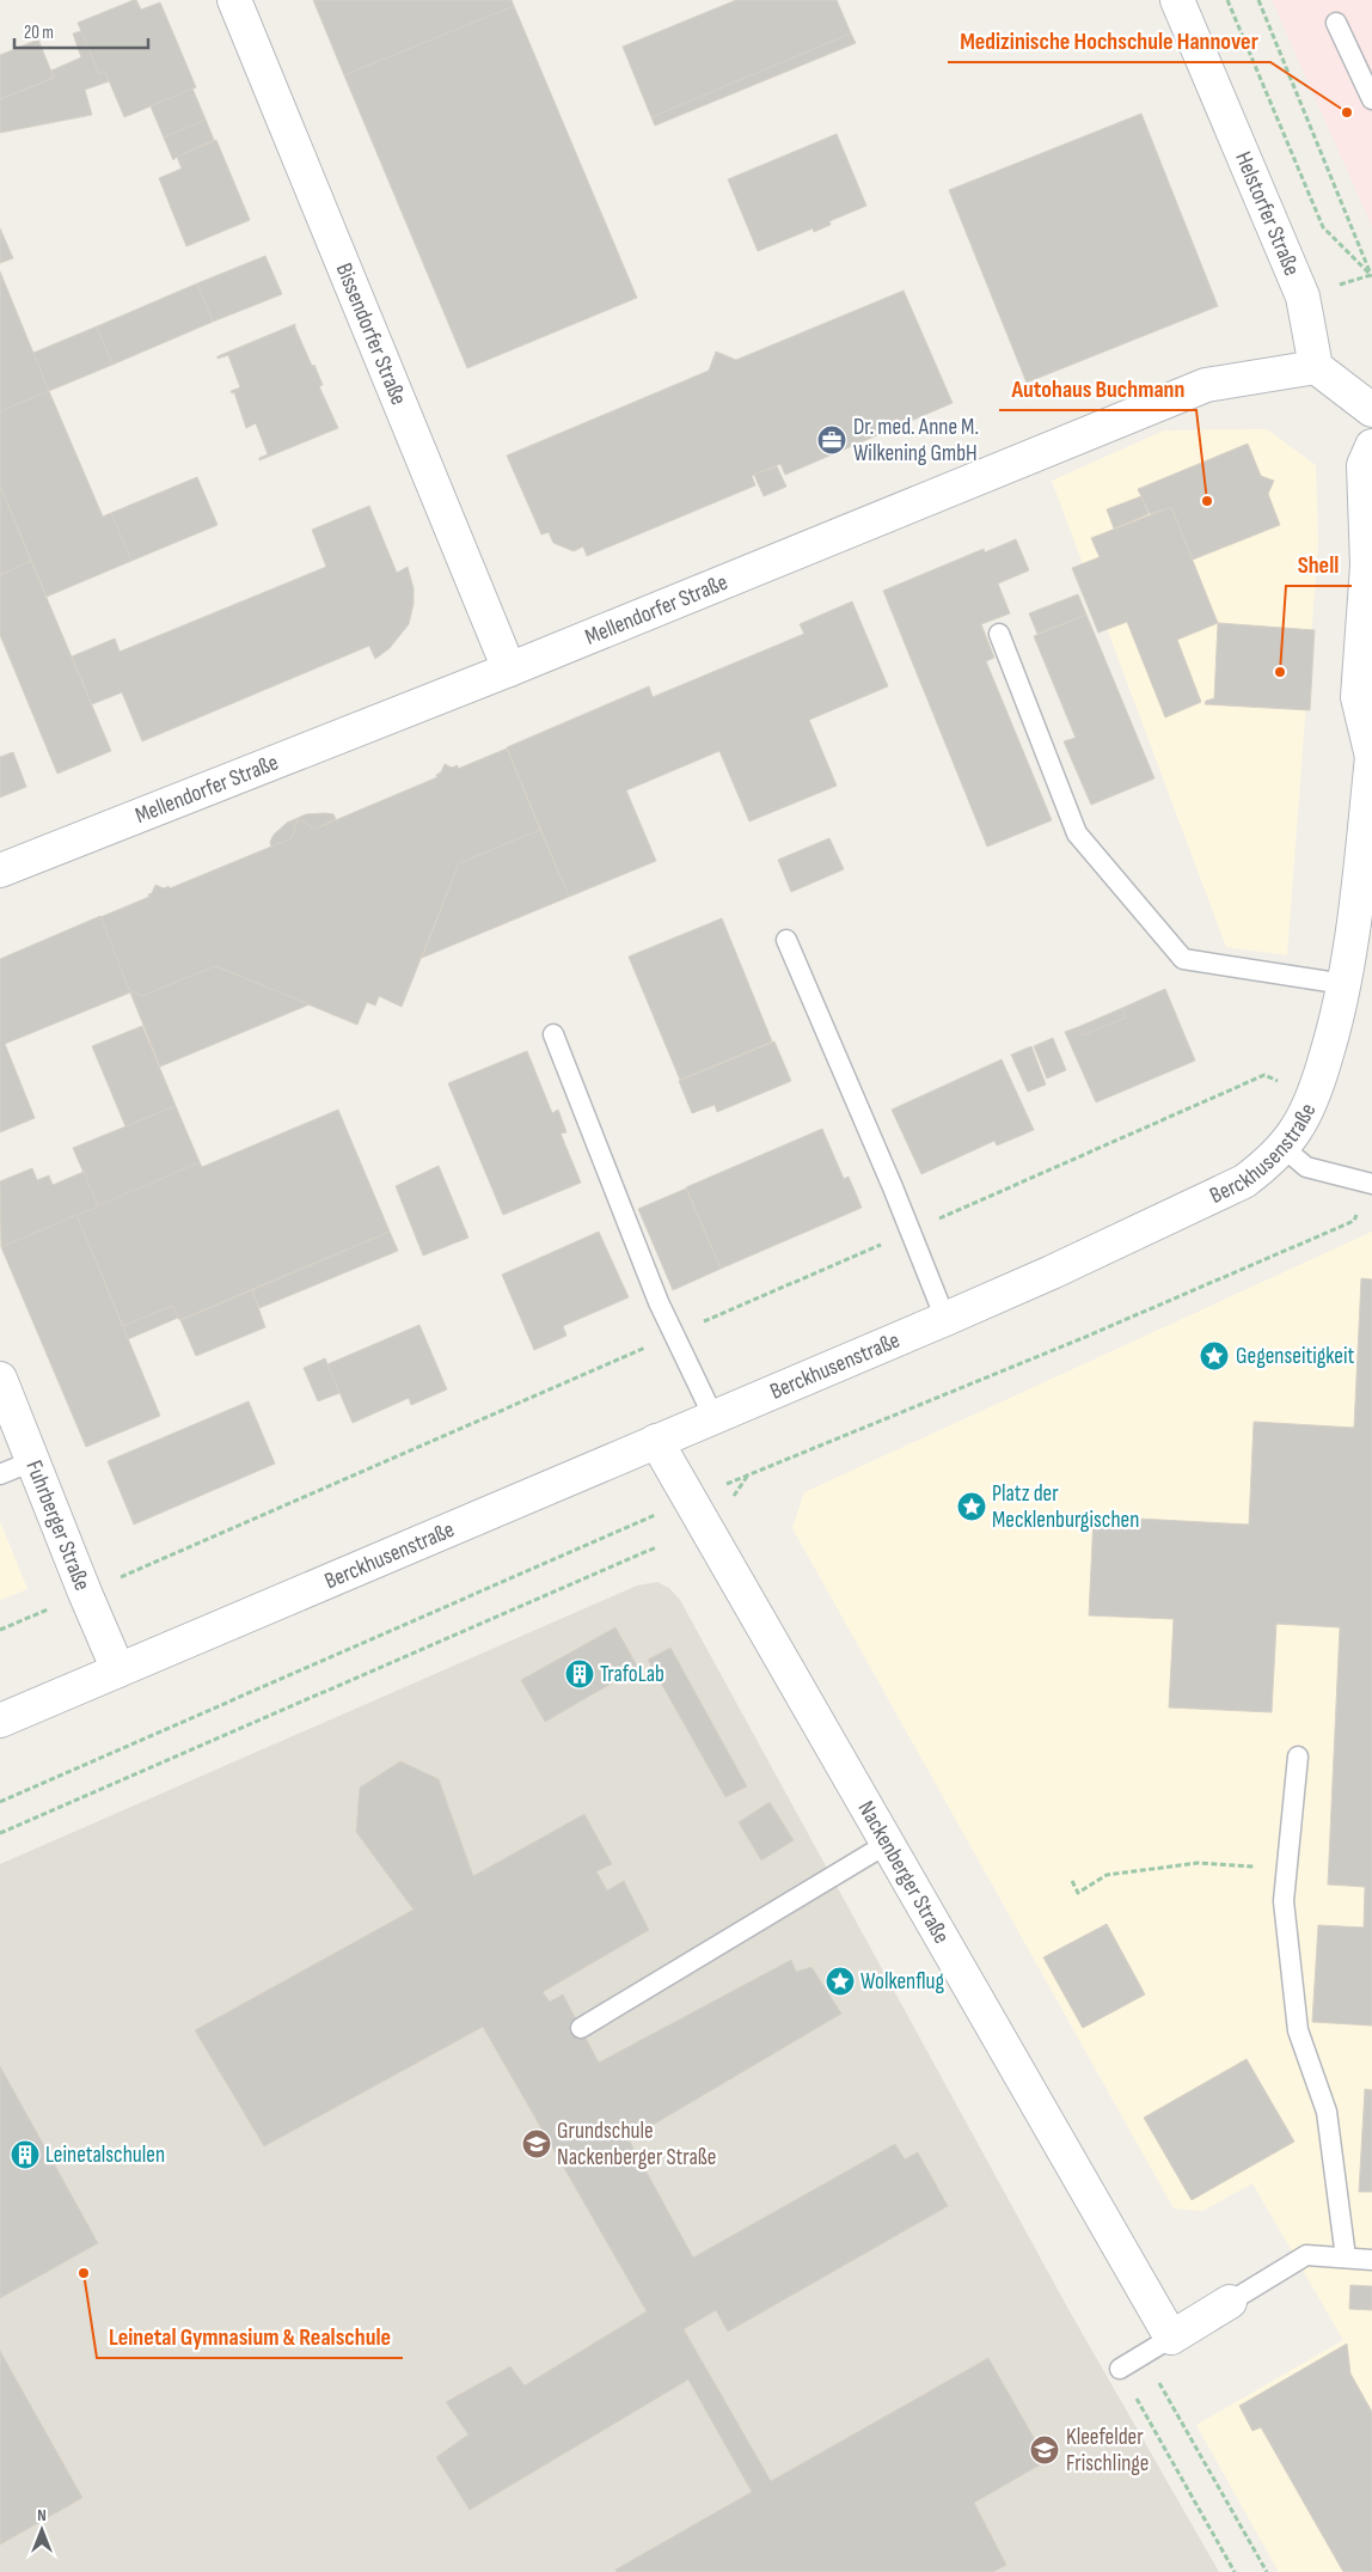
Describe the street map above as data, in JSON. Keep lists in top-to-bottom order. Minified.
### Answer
{"streets":{"street":["Helstorfer Straße","Bissendorfer Straße","Mellendorfer Straße","Berckhusenstraße","Fuhrberger Straße","Nackenberger Straße"]},"crossings":[["Helstorfer Straße","Mellendorfer Straße"],["Bissendorfer Straße","Mellendorfer Straße"],["Berckhusenstraße","Fuhrberger Straße"],["Berckhusenstraße","Nackenberger Straße"]],"places":{"other":["Medizinische Hochschule Hannover","Autohaus Buchmann","Shell","Leinetal Gymnasium & Realschule"],"office":["Dr. med. Anne M. Wilkening GmbH"],"place":["Gegenseitigkeit","Platz der Mecklenburgischen","Wolkenflug"],"building":["TrafoLab","Leinetalschulen"],"school or university":["Grundschule Nackenberger Straße","Kleefelder Frischlinge"]},"scale_bar":"20 m","north":"top"}
